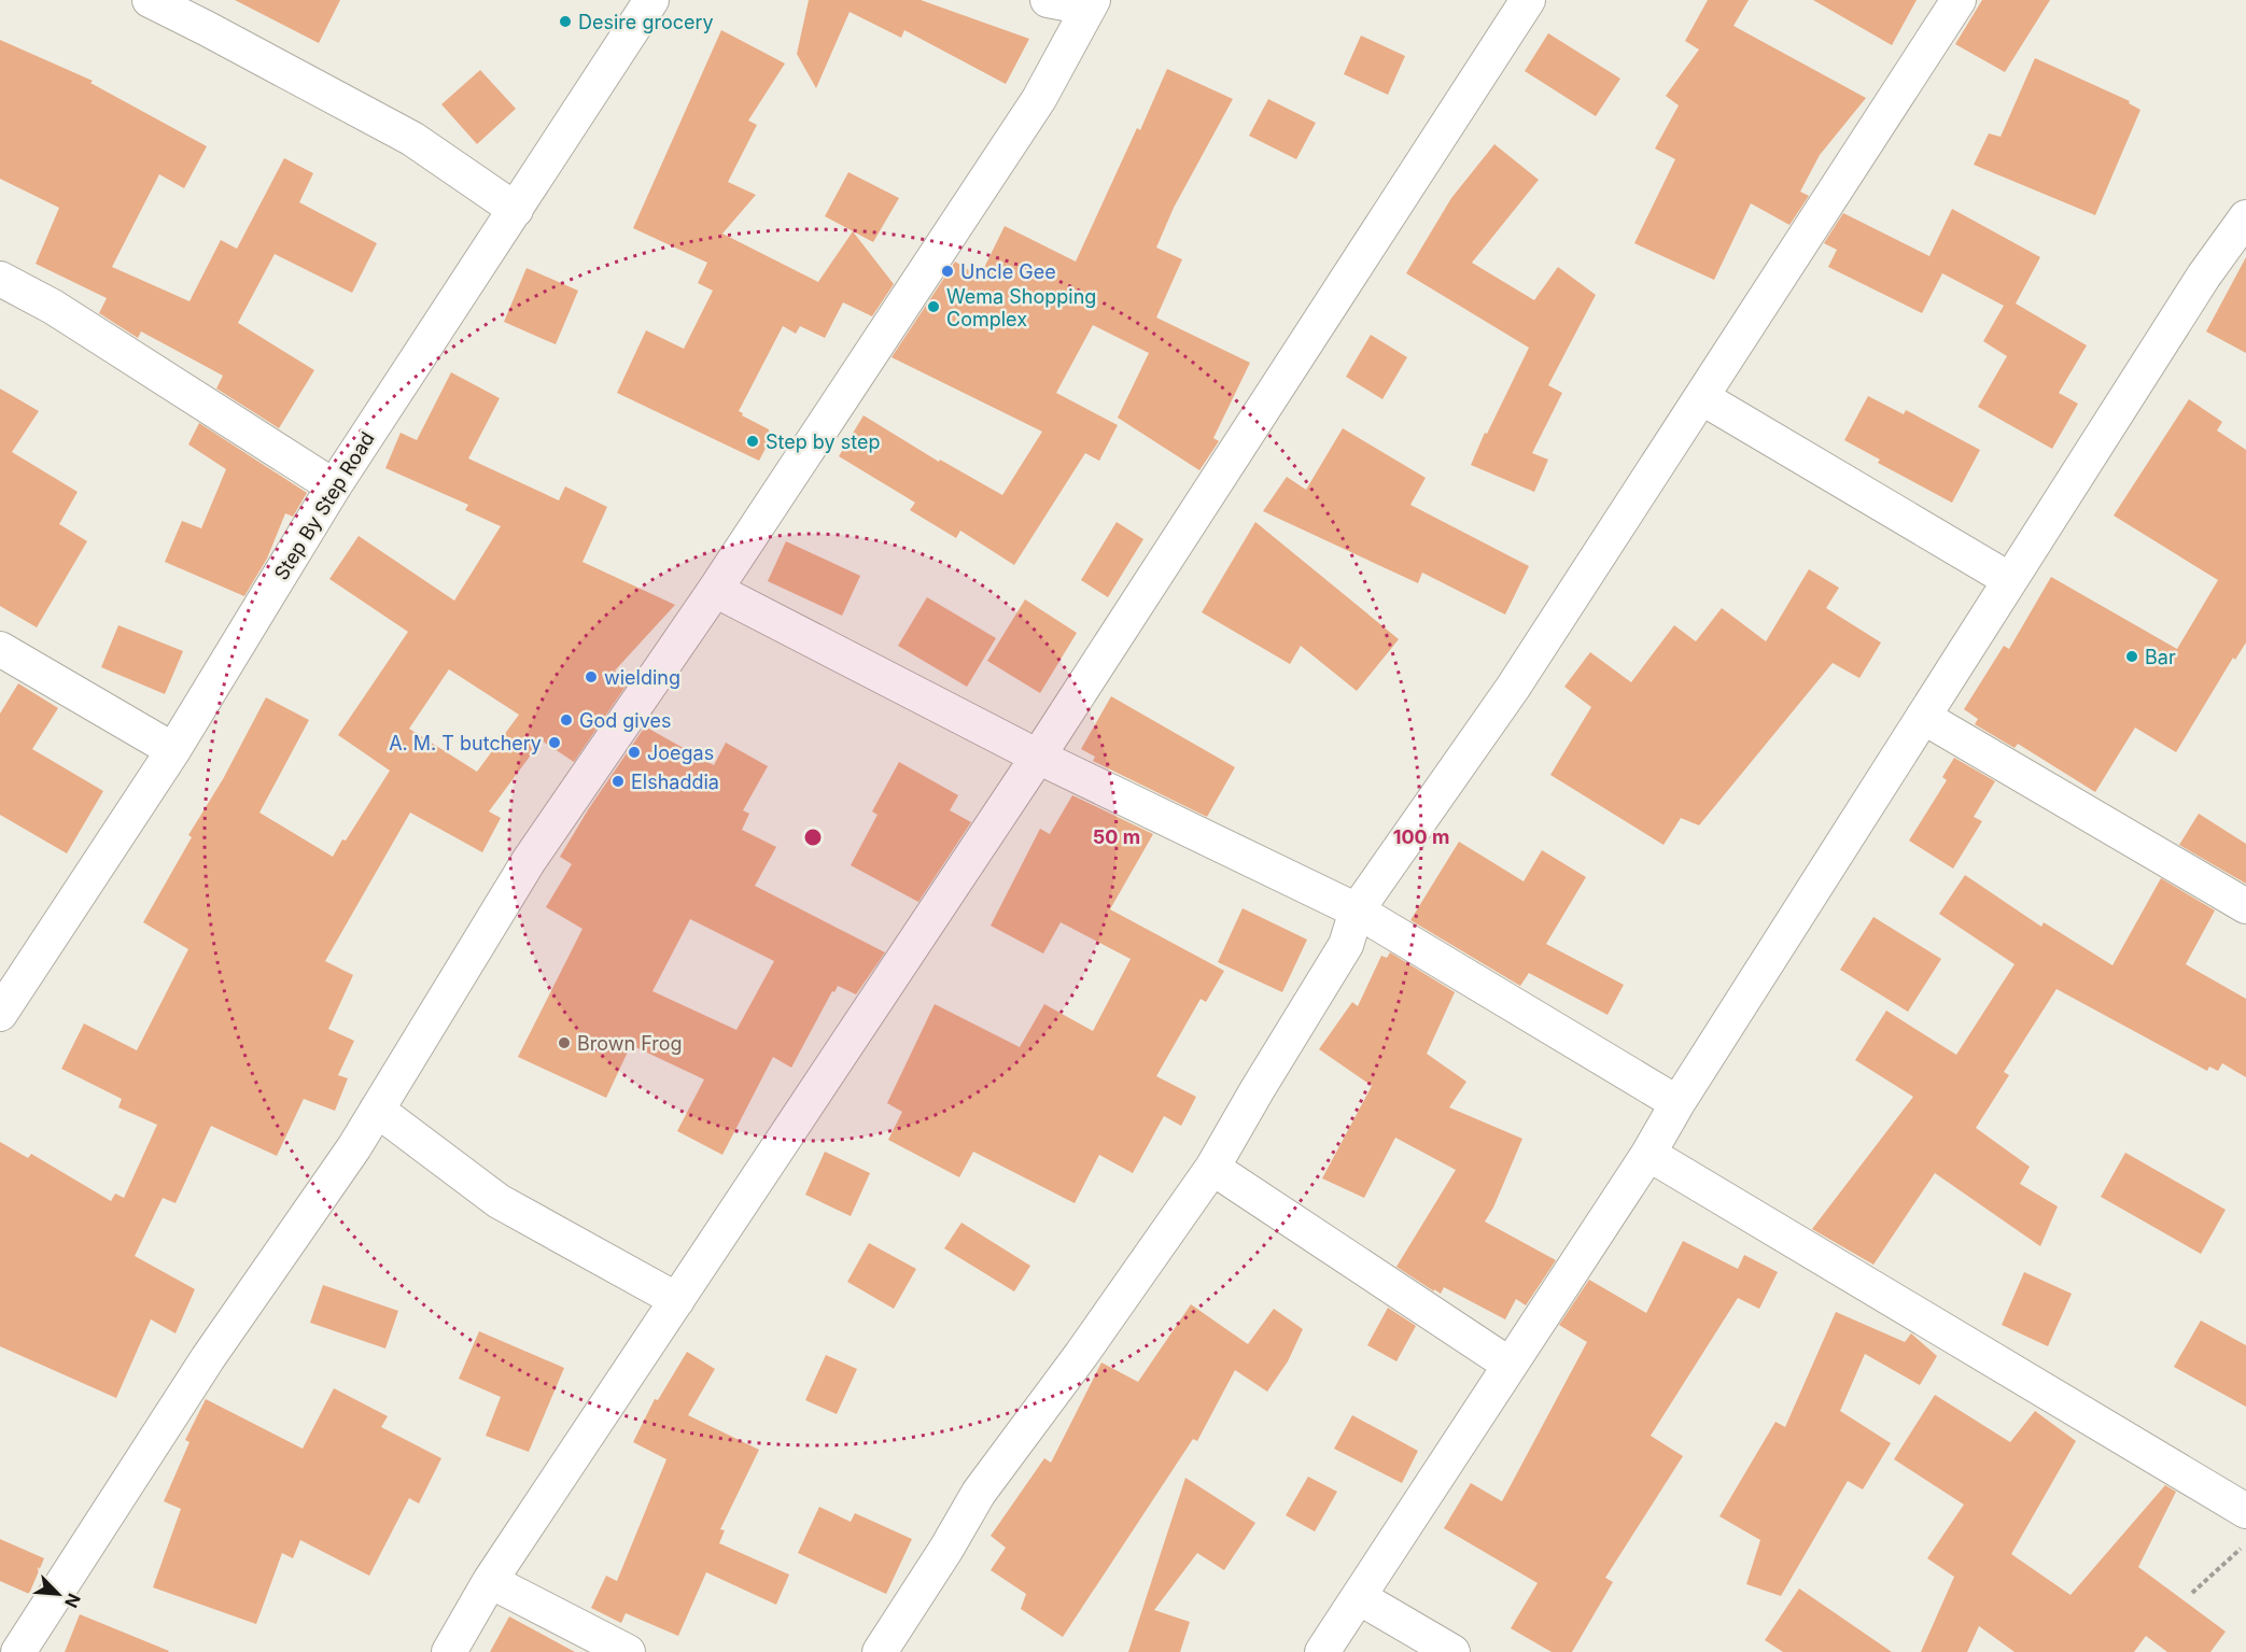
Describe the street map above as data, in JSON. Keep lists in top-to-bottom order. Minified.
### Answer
{"streets":{"street":["Step By Step Road"]},"places":["Desire grocery","Uncle Gee","Wema Shopping Complex","Step by step","Bar","wielding","God gives","A. M. T butchery","Joegas","Elshaddia","Brown Frog"],"north":"bottom right","rings":["50 m","100 m"]}
